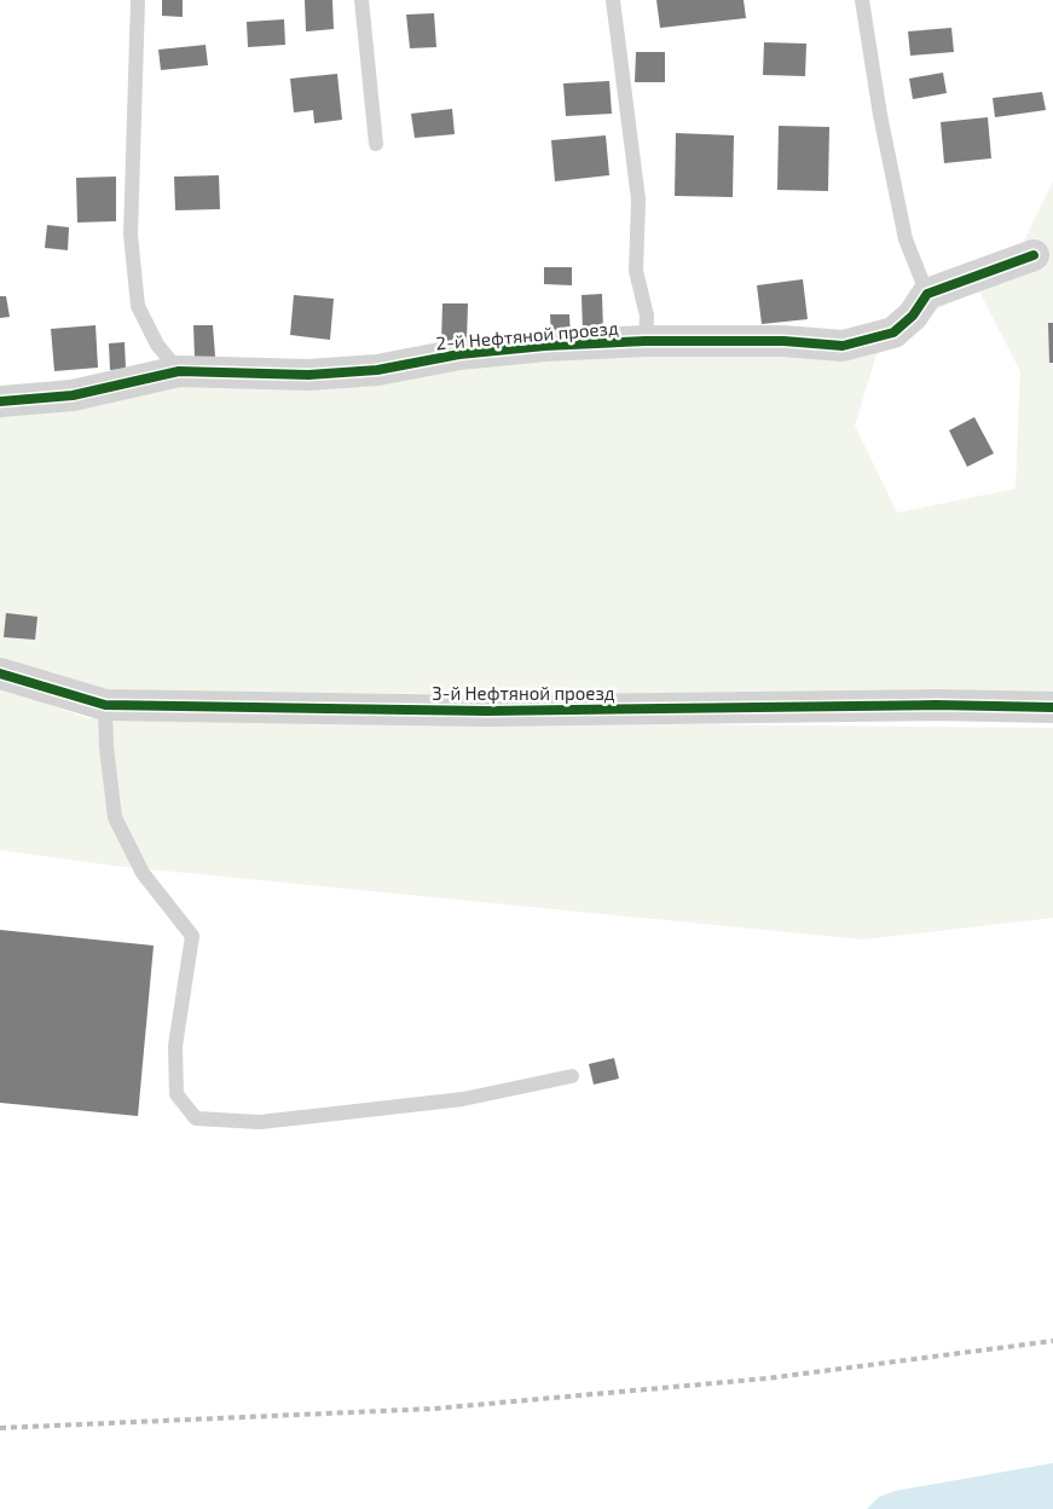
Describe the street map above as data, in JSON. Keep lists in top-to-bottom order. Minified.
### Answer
{"streets":{"street":["2-й Нефтяной проезд","3-й Нефтяной проезд"]}}
